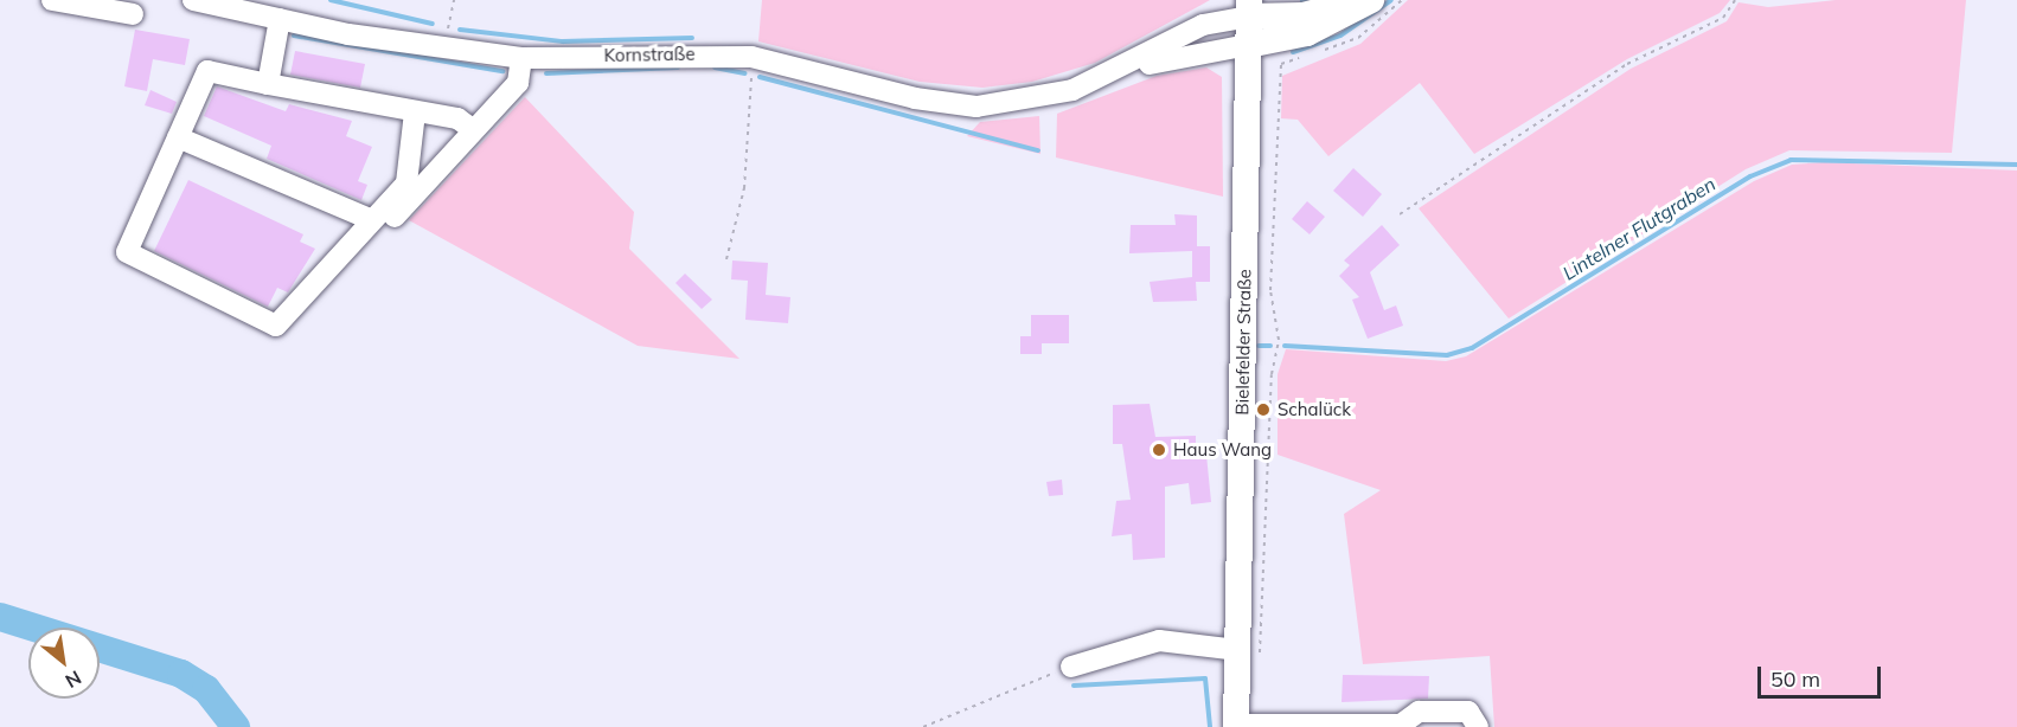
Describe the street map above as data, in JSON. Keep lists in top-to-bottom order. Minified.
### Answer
{"streets":{"main road":["Bielefelder Straße"],"street":["Kornstraße"]},"crossings":[["Kornstraße","Bielefelder Straße"]],"water":["Lintelner Flutgraben"],"places":["Schalück","Haus Wang"],"scale_bar":"50 m","north":"bottom right"}
